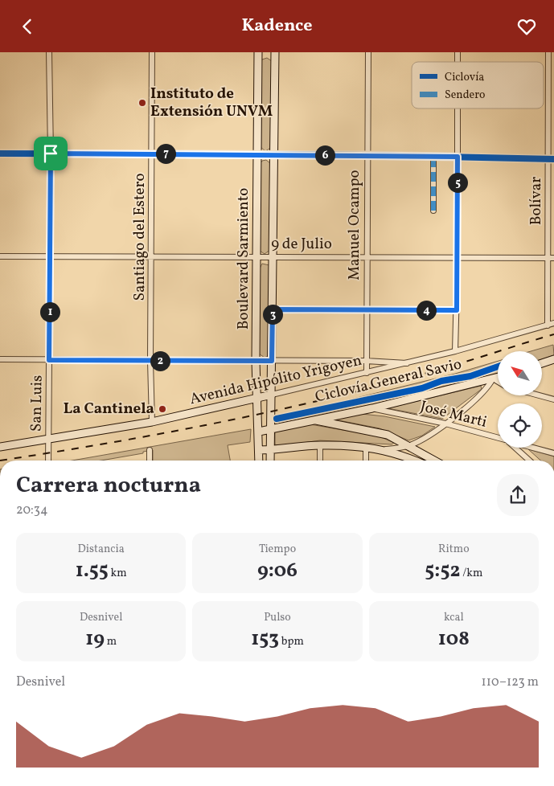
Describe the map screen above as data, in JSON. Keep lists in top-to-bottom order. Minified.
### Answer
{"streets":{"main road":["Boulevard Sarmiento","Avenida Hipólito Yrigoyen"],"street":["Bolívar","Manuel Ocampo","Santiago del Estero","9 de Julio","San Luis","José Marti"],"cycle path":["Ciclovía General Savio"]},"crossings":[["Bolívar","9 de Julio"],["Bolívar","Avenida Hipólito Yrigoyen"],["Manuel Ocampo","9 de Julio"],["Manuel Ocampo","Avenida Hipólito Yrigoyen"],["Santiago del Estero","9 de Julio"],["Santiago del Estero","Avenida Hipólito Yrigoyen"],["9 de Julio","Boulevard Sarmiento"],["9 de Julio","San Luis"],["Boulevard Sarmiento","Avenida Hipólito Yrigoyen"],["Avenida Hipólito Yrigoyen","San Luis"]],"places":["Instituto de Extensión UNVM","La Cantinela"],"legend":["Ciclovía","Sendero"],"north":"top left","page":{"header":"Kadence","pins":["7","6","5","4","1","3","2"],"heading":["Carrera nocturna","20:34"],"stats":[["Distancia","1.55 km"],["Tiempo","9:06"],["Ritmo","5:52 /km"],["Desnivel","19 m"],["Pulso","153 bpm"],["kcal","108"]],"chart":["Desnivel","110–123 m"]}}
